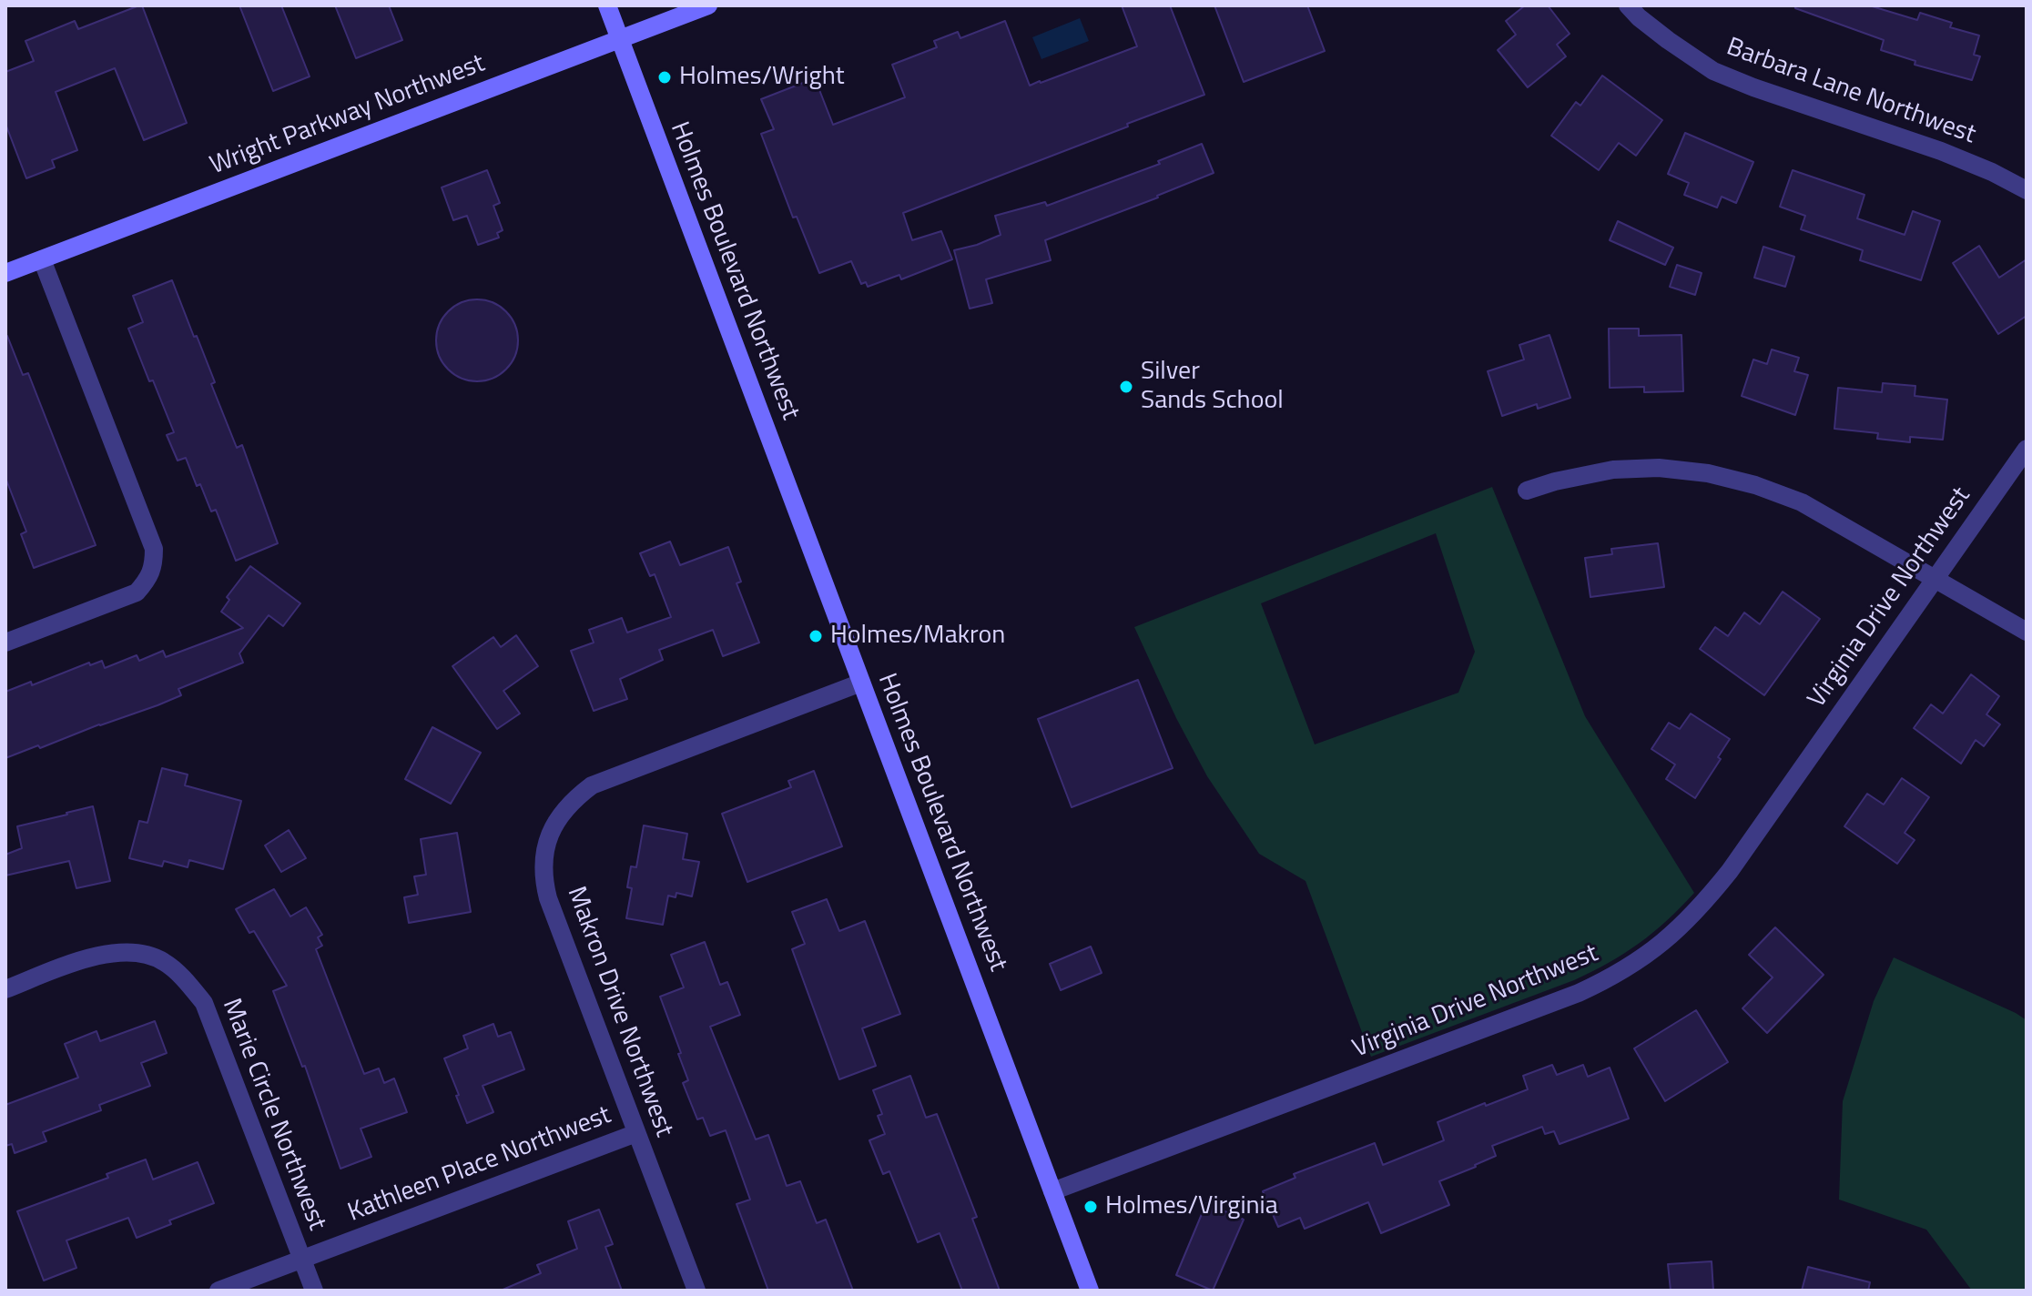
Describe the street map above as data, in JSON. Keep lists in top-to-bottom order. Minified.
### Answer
{"streets":{"street":["Barbara Lane Northwest","Wright Parkway Northwest","Holmes Boulevard Northwest","Virginia Drive Northwest","Makron Drive Northwest","Marie Circle Northwest","Kathleen Place Northwest"]},"crossings":[["Wright Parkway Northwest","Holmes Boulevard Northwest"],["Holmes Boulevard Northwest","Virginia Drive Northwest"],["Holmes Boulevard Northwest","Makron Drive Northwest"],["Makron Drive Northwest","Kathleen Place Northwest"],["Marie Circle Northwest","Kathleen Place Northwest"]],"places":["Holmes/Wright","Silver Sands School","Holmes/Makron","Holmes/Virginia"]}
